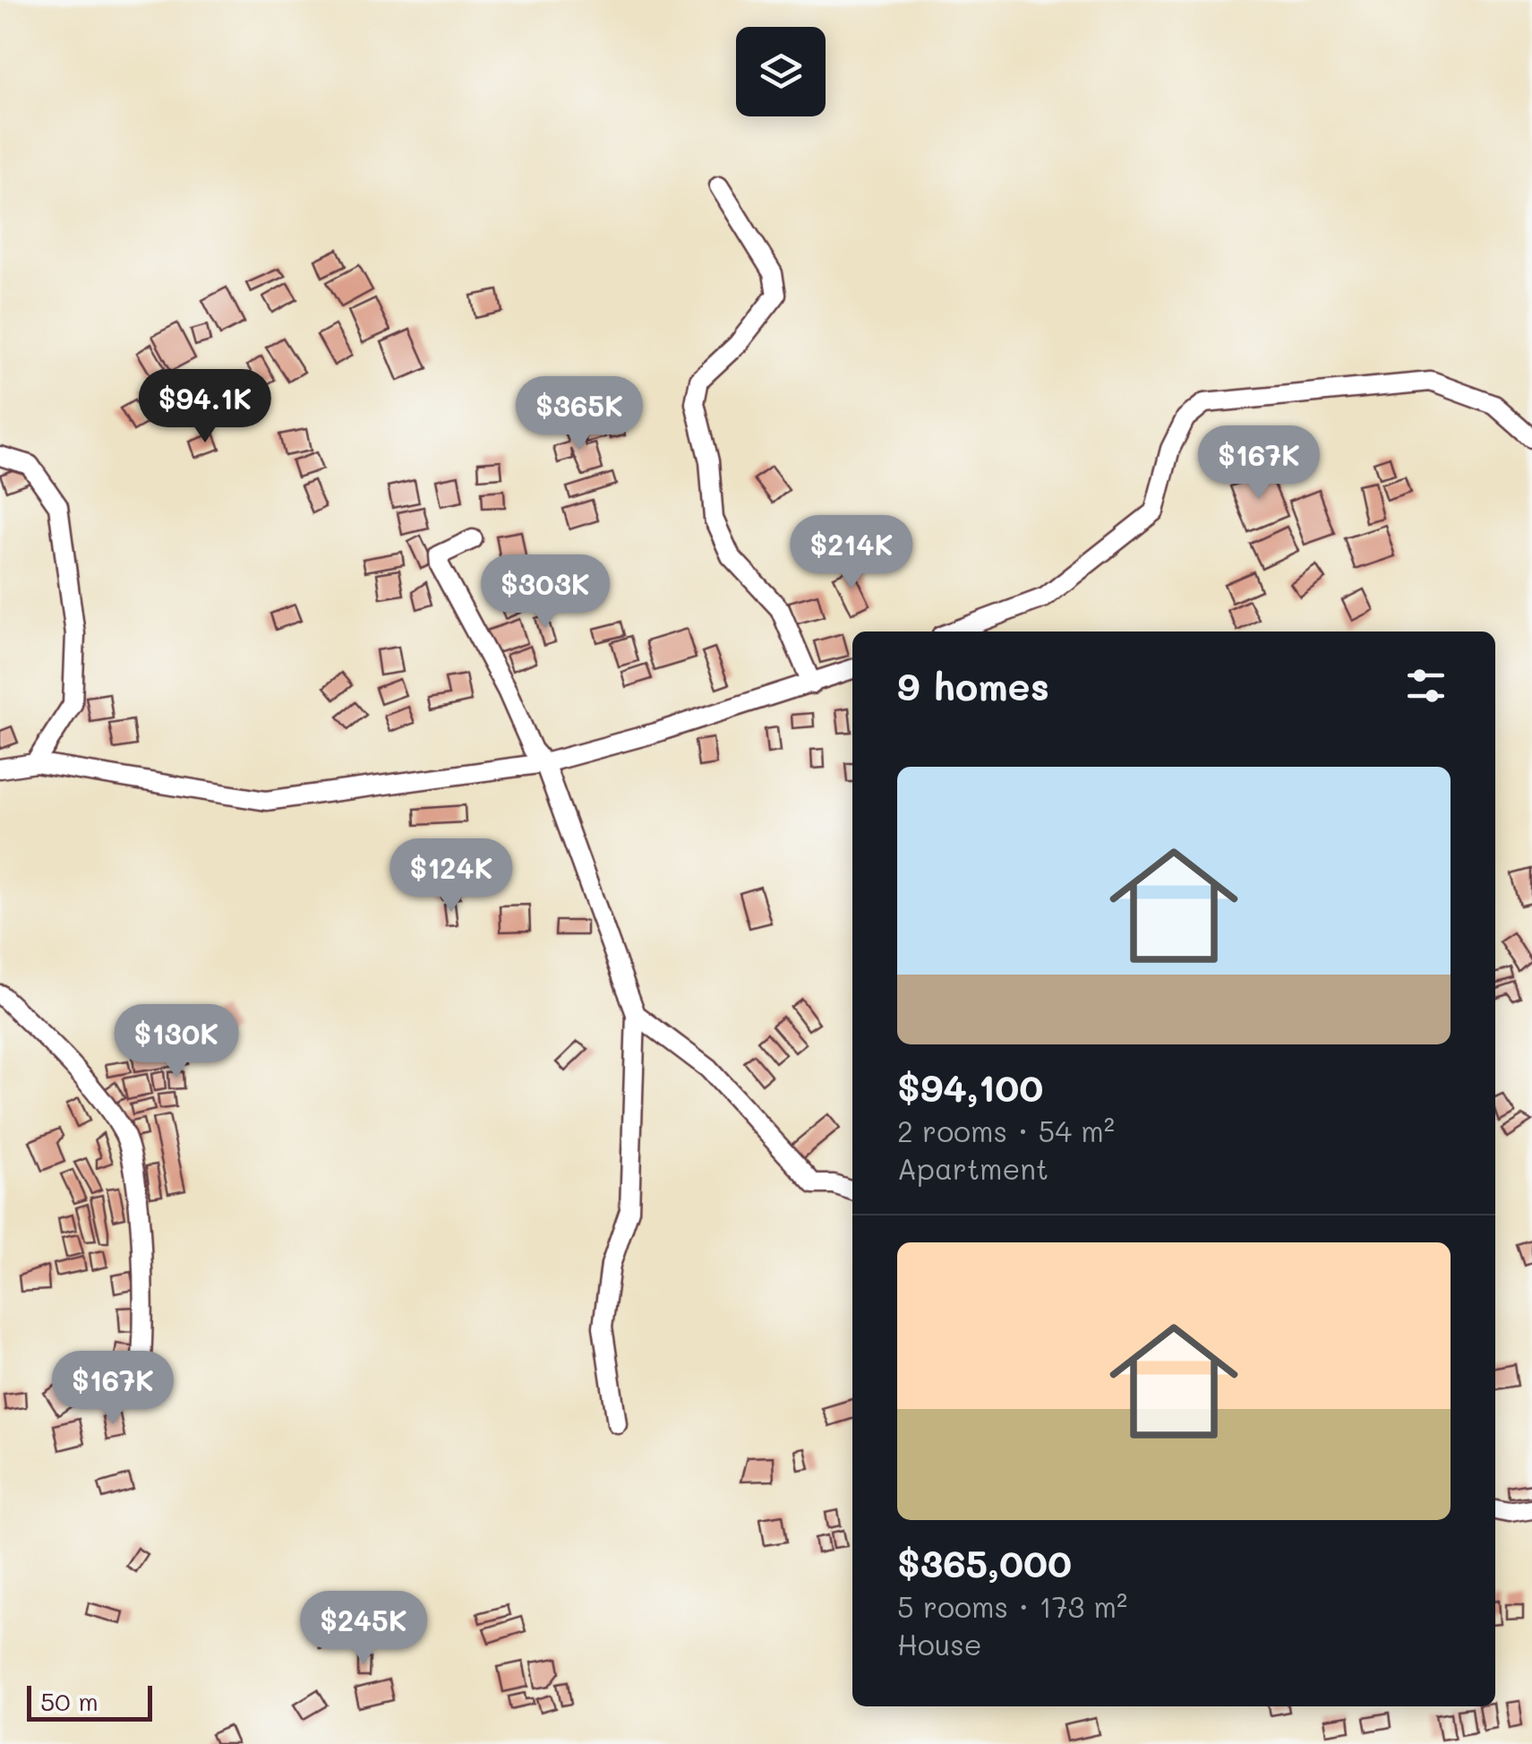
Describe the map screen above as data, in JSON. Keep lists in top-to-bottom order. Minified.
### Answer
{"scale_bar":"50 m","page":{"price":["$94.1K","$365K","$167K","$214K","$303K","$124K","$130K","$167K","$245K"],"heading":"9 homes","list":[{"name":"$94,100","note":"2 rooms · 54 m² · Apartment"},{"name":"$365,000","note":"5 rooms · 173 m² · House"}],"scale":"50 m"}}
